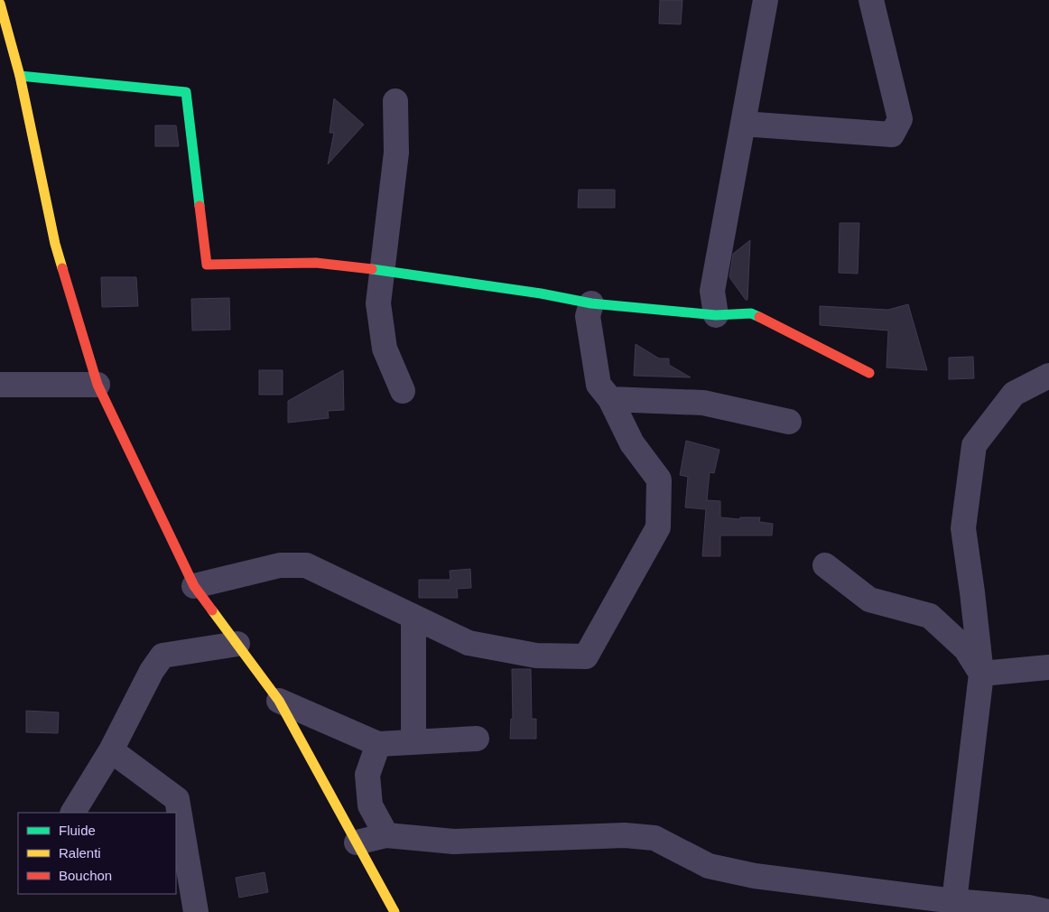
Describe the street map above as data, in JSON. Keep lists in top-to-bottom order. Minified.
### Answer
{"legend":["Fluide","Ralenti","Bouchon"]}
